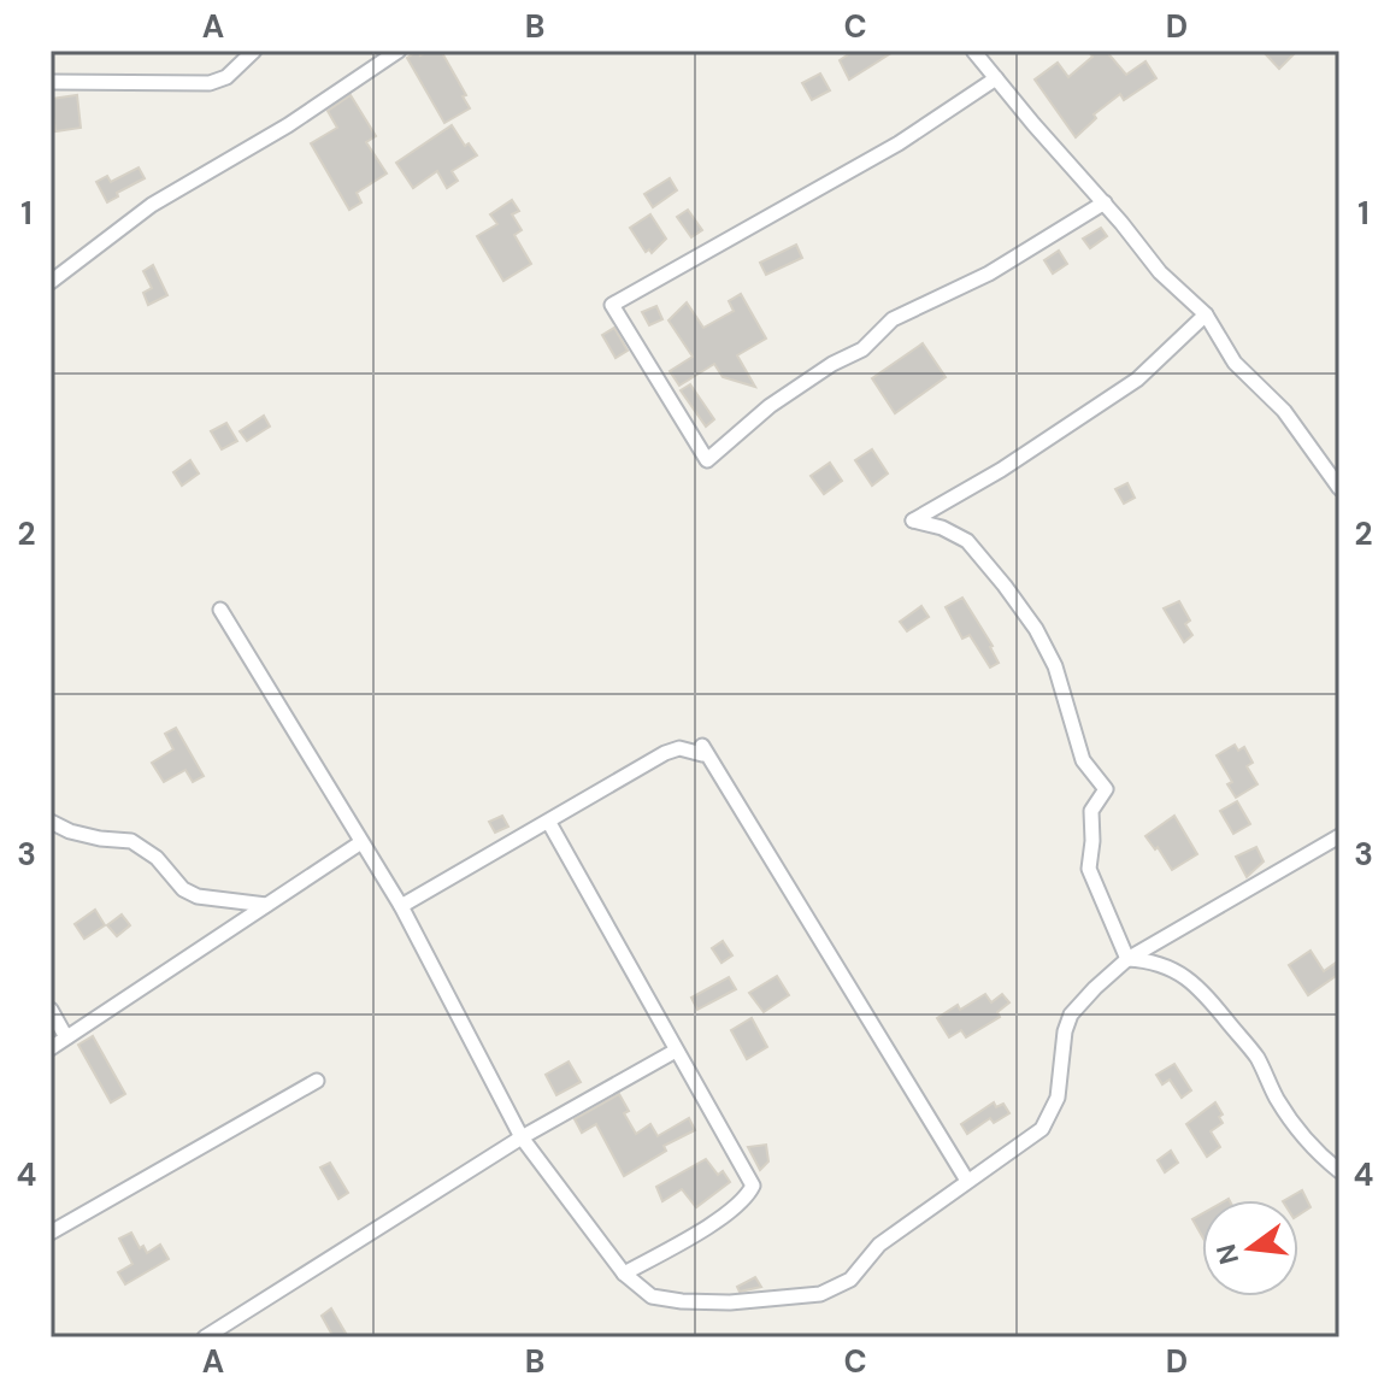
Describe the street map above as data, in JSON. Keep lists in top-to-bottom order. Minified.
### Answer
{"north":"left","grid":{"columns":["A","B","C","D"],"rows":["1","2","3","4"]}}
